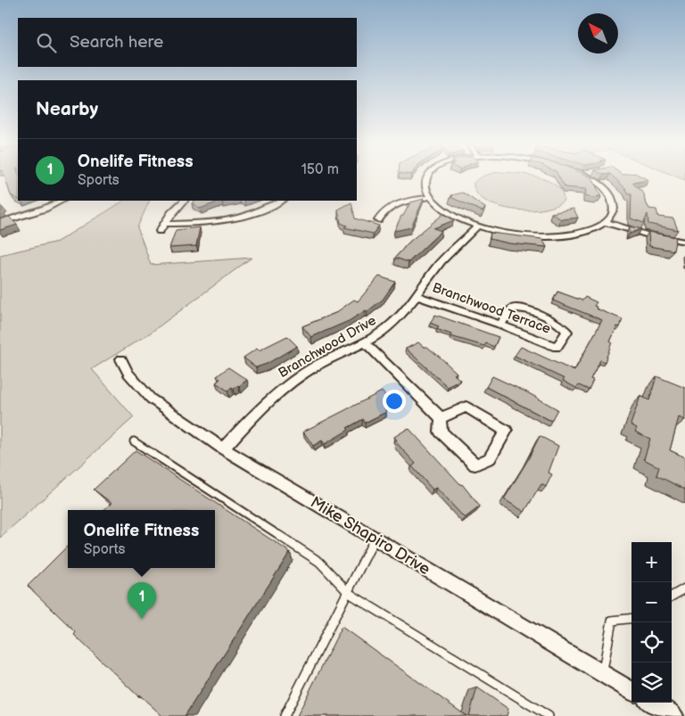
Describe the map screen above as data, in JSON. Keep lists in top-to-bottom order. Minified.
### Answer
{"streets":{"street":["Branchwood Terrace","Branchwood Drive","Mike Shapiro Drive"]},"crossings":[["Branchwood Terrace","Branchwood Drive"],["Branchwood Drive","Mike Shapiro Drive"]],"north":"top left","page":{"search":"Search here","heading":"Nearby","list":[{"mark":"1","name":"Onelife Fitness","note":"Sports","value":"150 m"}],"popup":["Onelife Fitness","Sports"],"map_buttons":["+","−"],"pins":"1"}}
